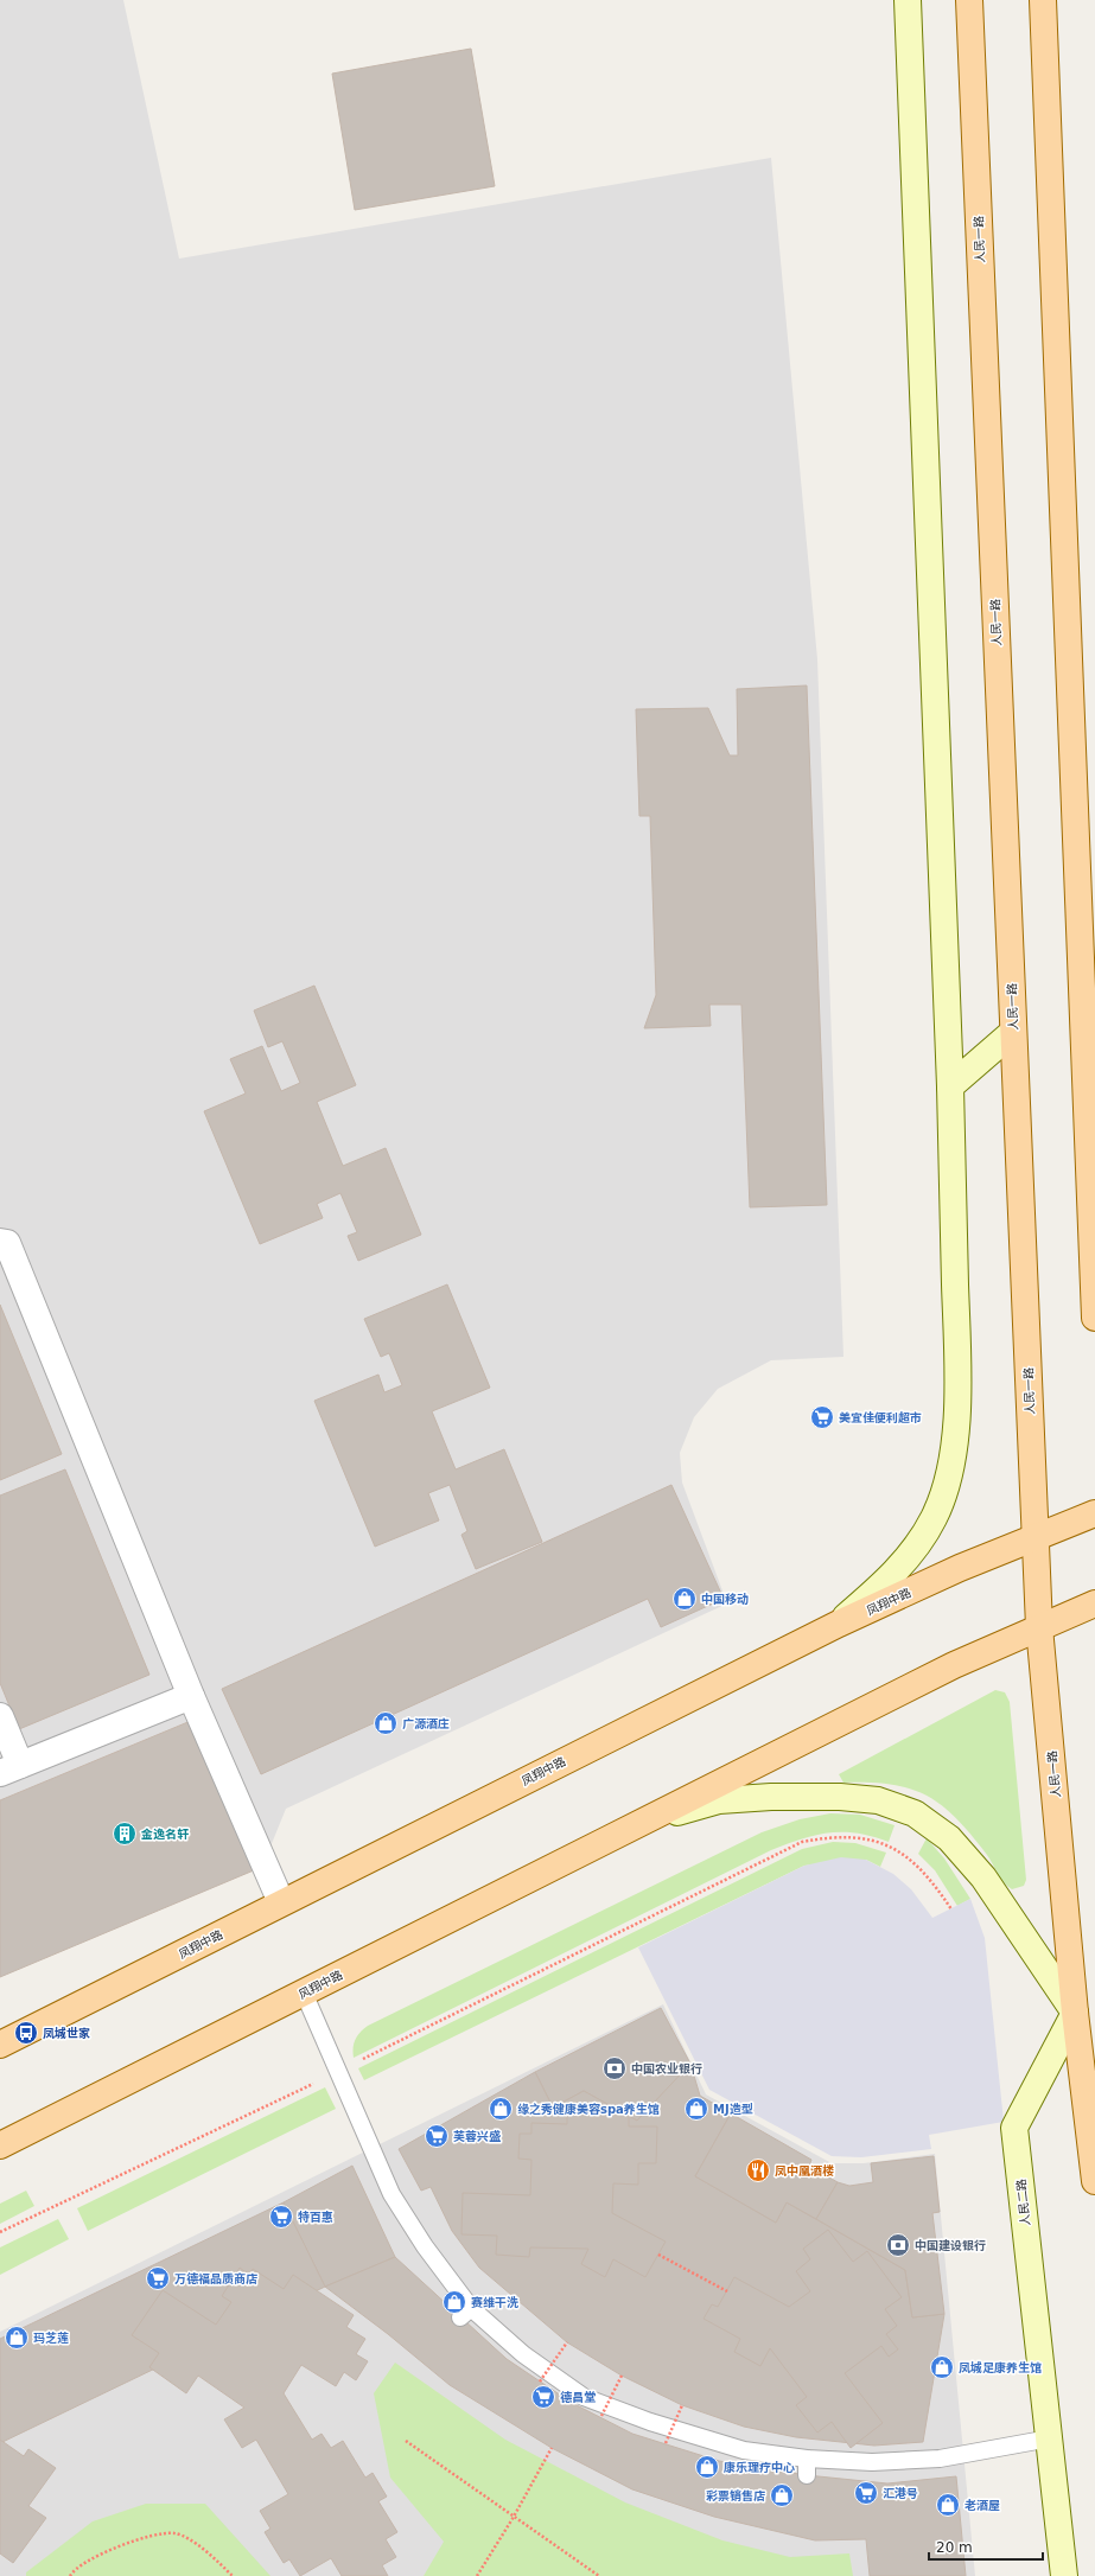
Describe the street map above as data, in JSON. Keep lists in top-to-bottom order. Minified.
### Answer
{"streets":{"main road":["人民一路","凤翔中路","风翔中路","人民二路"]},"crossings":[["人民一路","凤翔中路"],["人民一路","人民二路"]],"places":{"supermarket":["美宜佳便利超市","芙蓉兴盛","特百惠","万德福品质商店","德昌堂","汇港号"],"shop":["中国移动","广源酒庄","缘之秀健康美容spa养生馆","MJ造型","赛维干洗","玛芝莲","凤城足康养生馆","康乐理疗中心","彩票销售店","老酒屋"],"building":["金逸名轩"],"bus stop":["凤城世家"],"bank":["中国农业银行","中国建设银行"],"restaurant":["凤中凰酒楼"]},"scale_bar":"20 m"}
